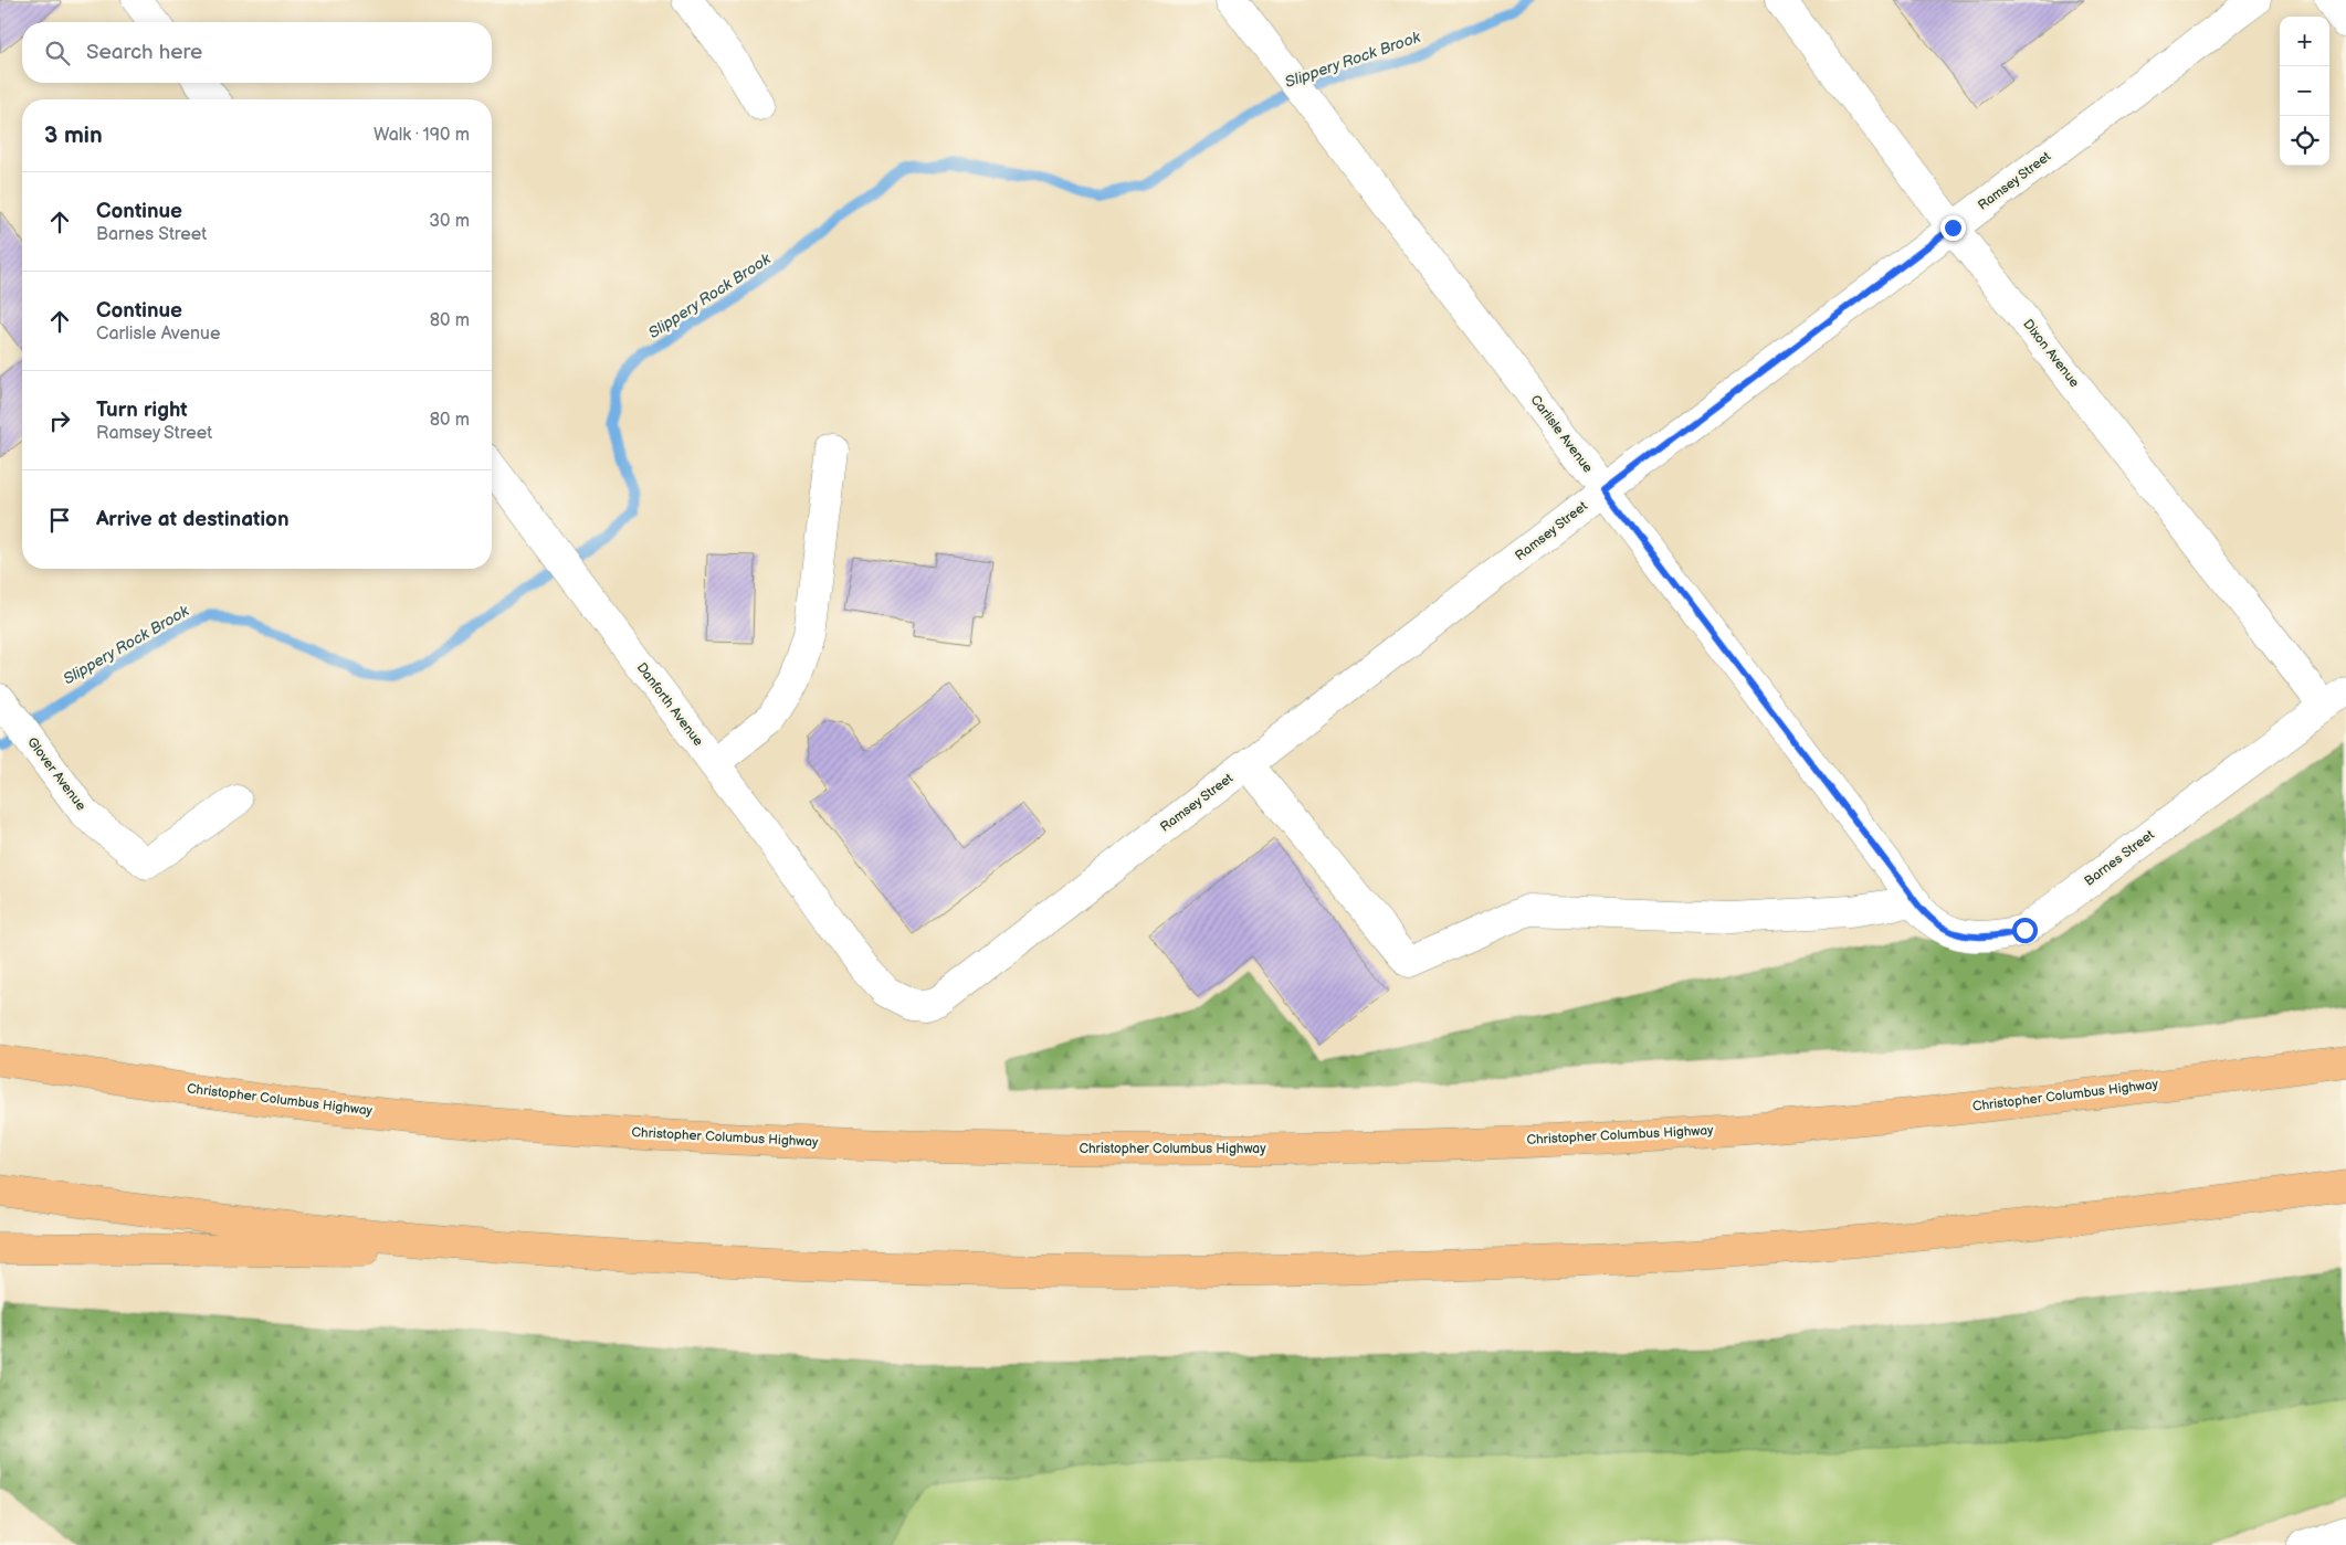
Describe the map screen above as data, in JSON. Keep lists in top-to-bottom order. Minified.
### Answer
{"streets":{"highway":["Christopher Columbus Highway"],"street":["Ramsey Street","Dixon Avenue","Carlisle Avenue","Danforth Avenue","Glover Avenue","Barnes Street"]},"crossings":[["Ramsey Street","Dixon Avenue"],["Ramsey Street","Carlisle Avenue"],["Ramsey Street","Danforth Avenue"],["Dixon Avenue","Barnes Street"],["Carlisle Avenue","Barnes Street"]],"water":["Slippery Rock Brook"],"page":{"map_buttons":["+","−"],"search":"Search here","heading":["3 min","Walk · 190 m"],"list":[["Continue","Barnes Street","30 m"],["Continue","Carlisle Avenue","80 m"],["Turn right","Ramsey Street","80 m"],"Arrive at destination"]}}
